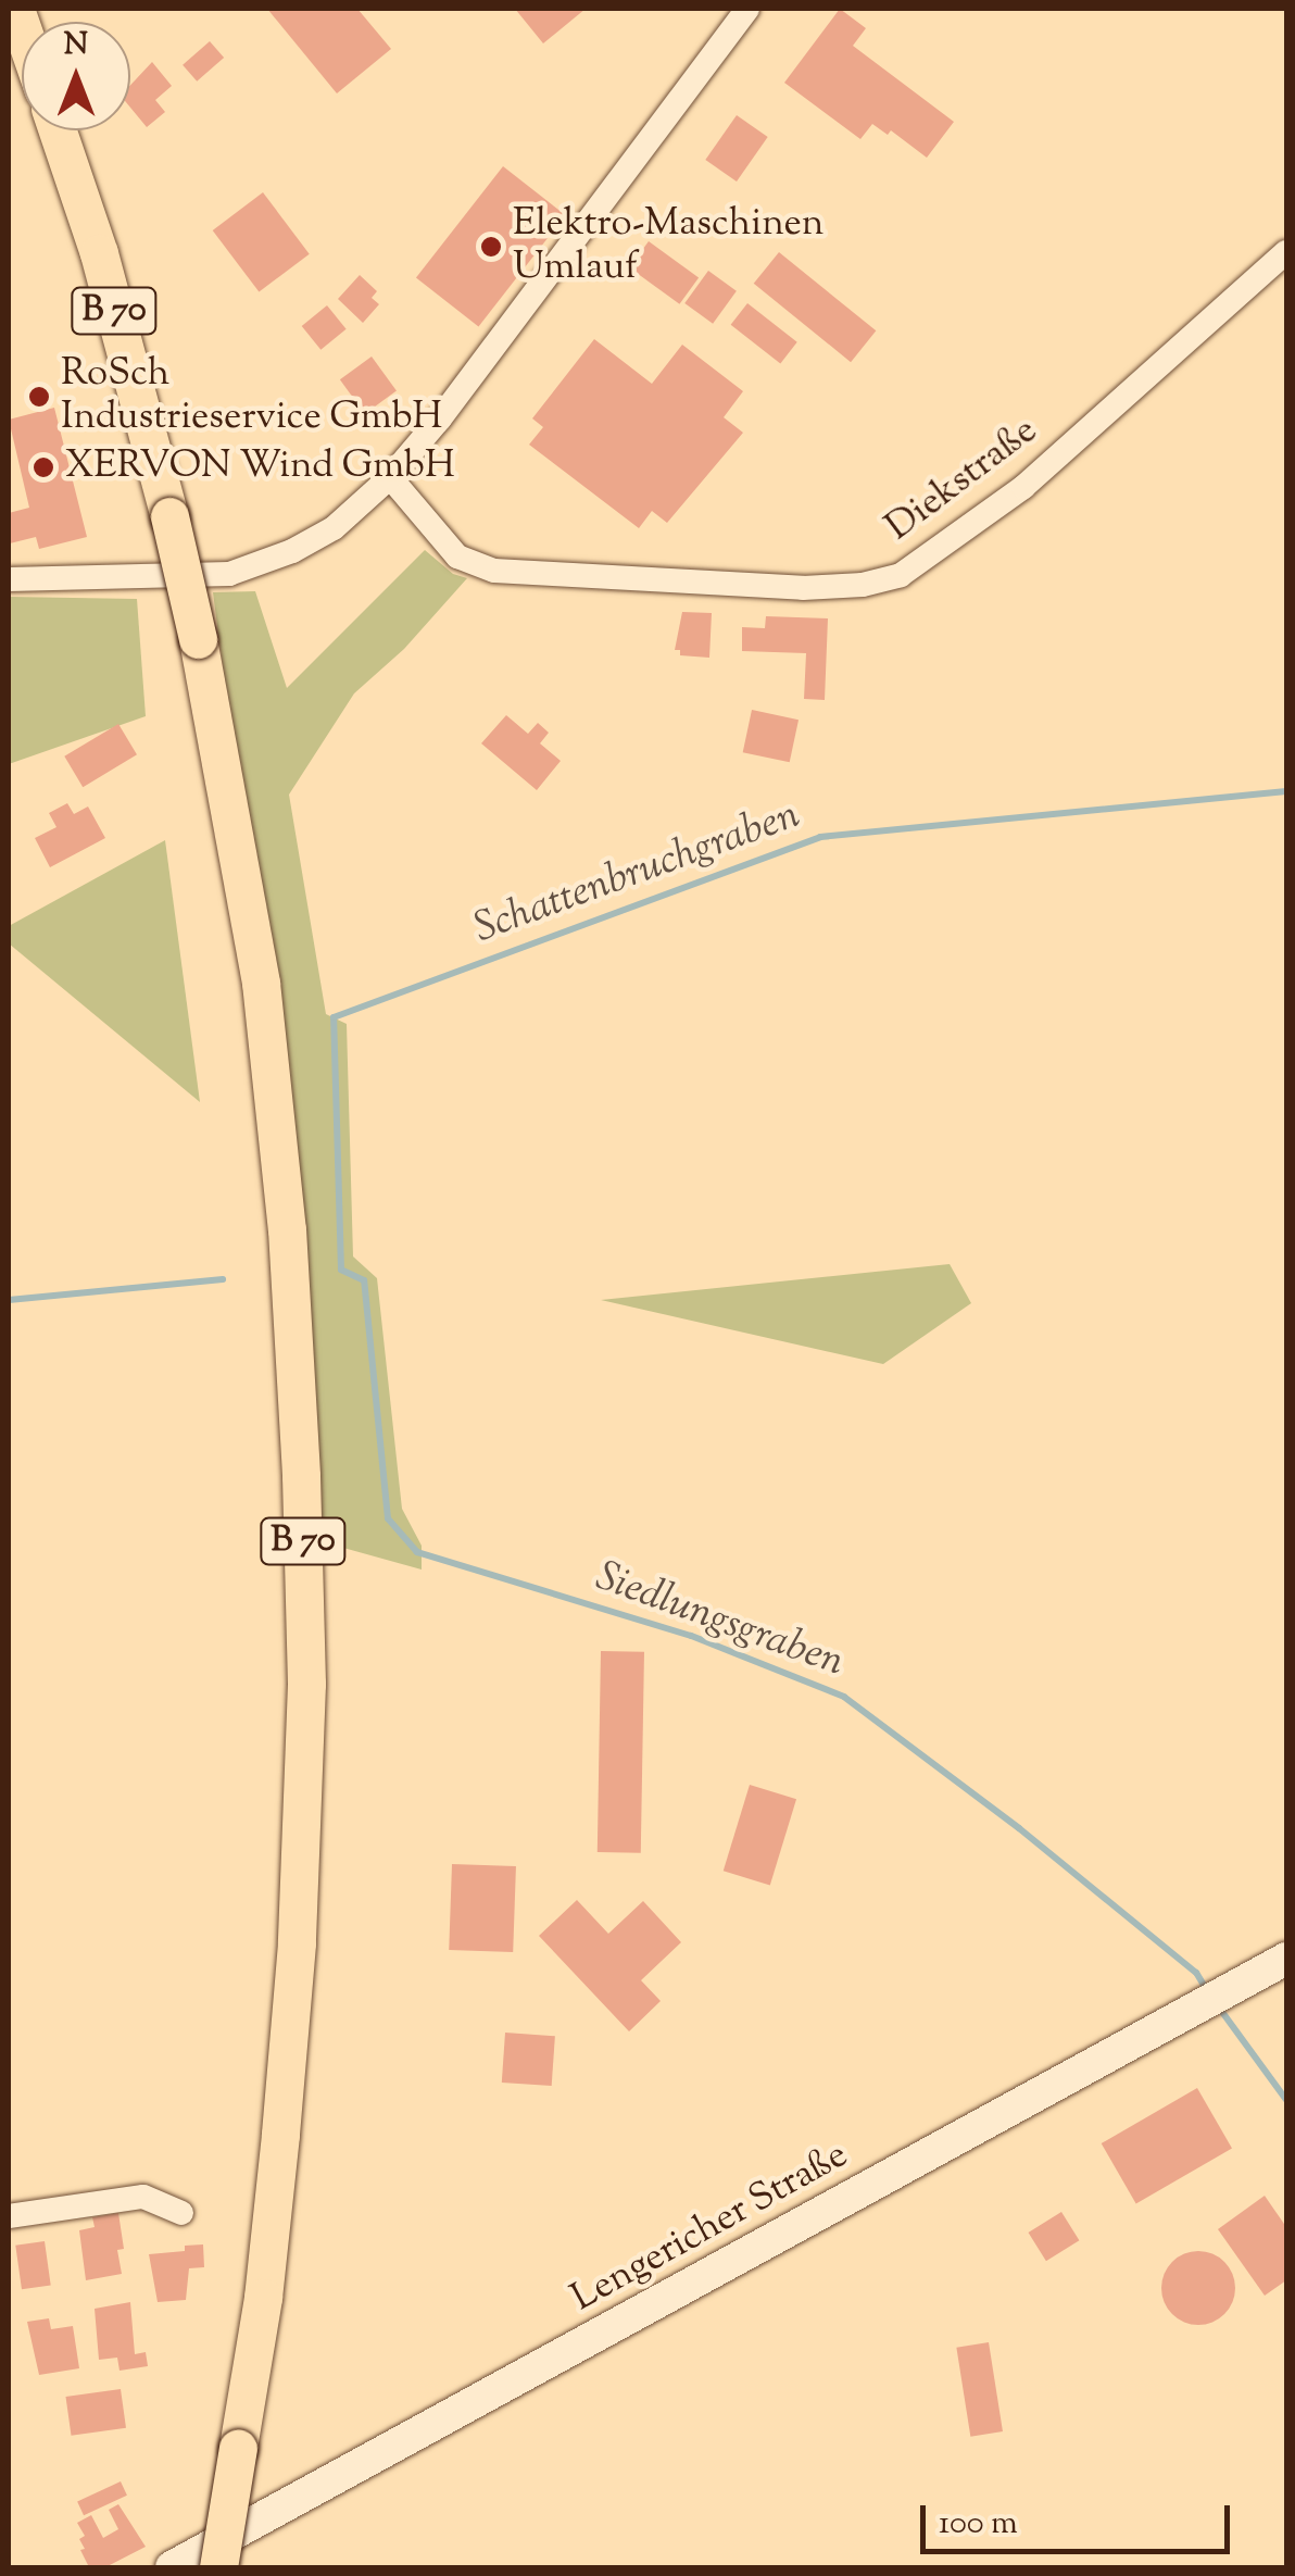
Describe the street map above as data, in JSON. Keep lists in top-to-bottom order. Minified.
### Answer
{"streets":{"main road":["B 70","Lengericher Straße"],"street":["Diekstraße"]},"water":["Schattenbruchgraben","Siedlungsgraben"],"places":["Elektro-Maschinen Umlauf","RoSch Industrieservice GmbH","XERVON Wind GmbH"],"scale_bar":"100 m","north":"top"}
